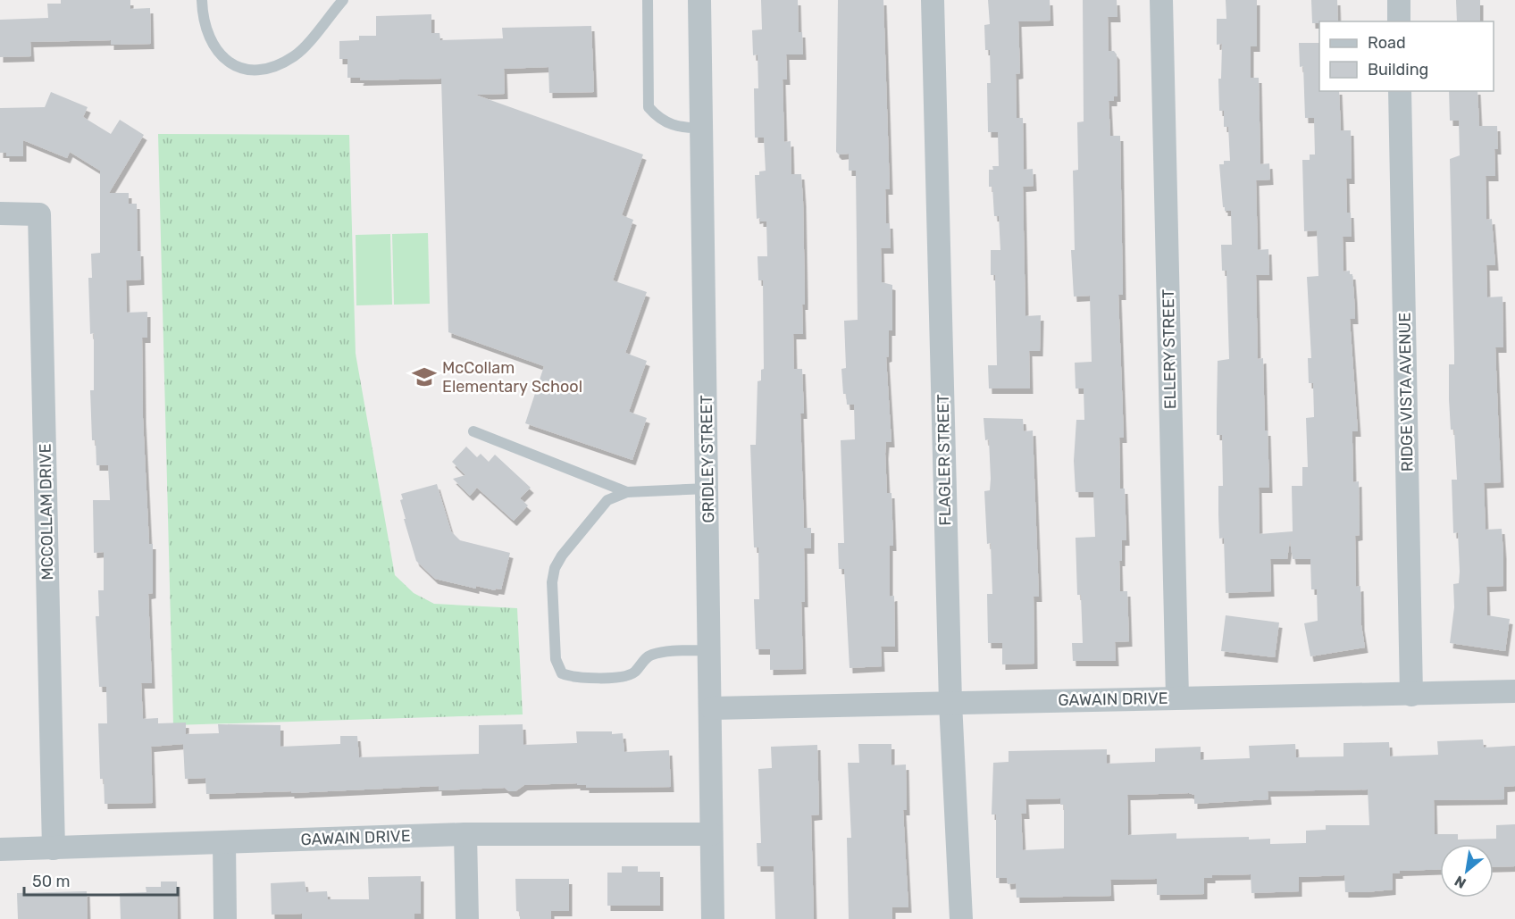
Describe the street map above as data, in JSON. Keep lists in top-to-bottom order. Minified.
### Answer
{"streets":{"street":["ELLERY STREET","RIDGE VISTA AVENUE","GRIDLEY STREET","FLAGLER STREET","MCCOLLAM DRIVE","GAWAIN DRIVE"]},"crossings":[["ELLERY STREET","GAWAIN DRIVE"],["RIDGE VISTA AVENUE","GAWAIN DRIVE"],["GRIDLEY STREET","GAWAIN DRIVE"],["FLAGLER STREET","GAWAIN DRIVE"],["MCCOLLAM DRIVE","GAWAIN DRIVE"]],"places":{"school or university":["McCollam Elementary School"]},"legend":["Road","Building"],"scale_bar":"50 m","north":"bottom left"}
